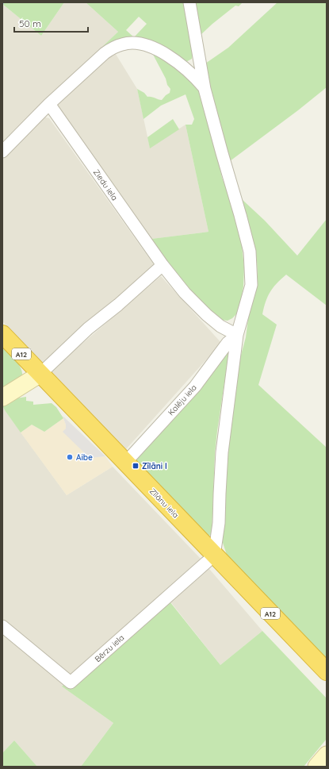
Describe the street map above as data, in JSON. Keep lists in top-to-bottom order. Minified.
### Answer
{"streets":{"highway":["A12","Zīlānu iela"],"street":["Ziedu iela","Kalēju iela","Bērzu iela"]},"crossings":[["Ziedu iela","Kalēju iela"],["Kalēju iela","Zīlānu iela"],["Zīlānu iela","Bērzu iela"]],"places":{"other":["Aibe"],"transit":["Zīlāni I"]},"scale_bar":"50 m"}
